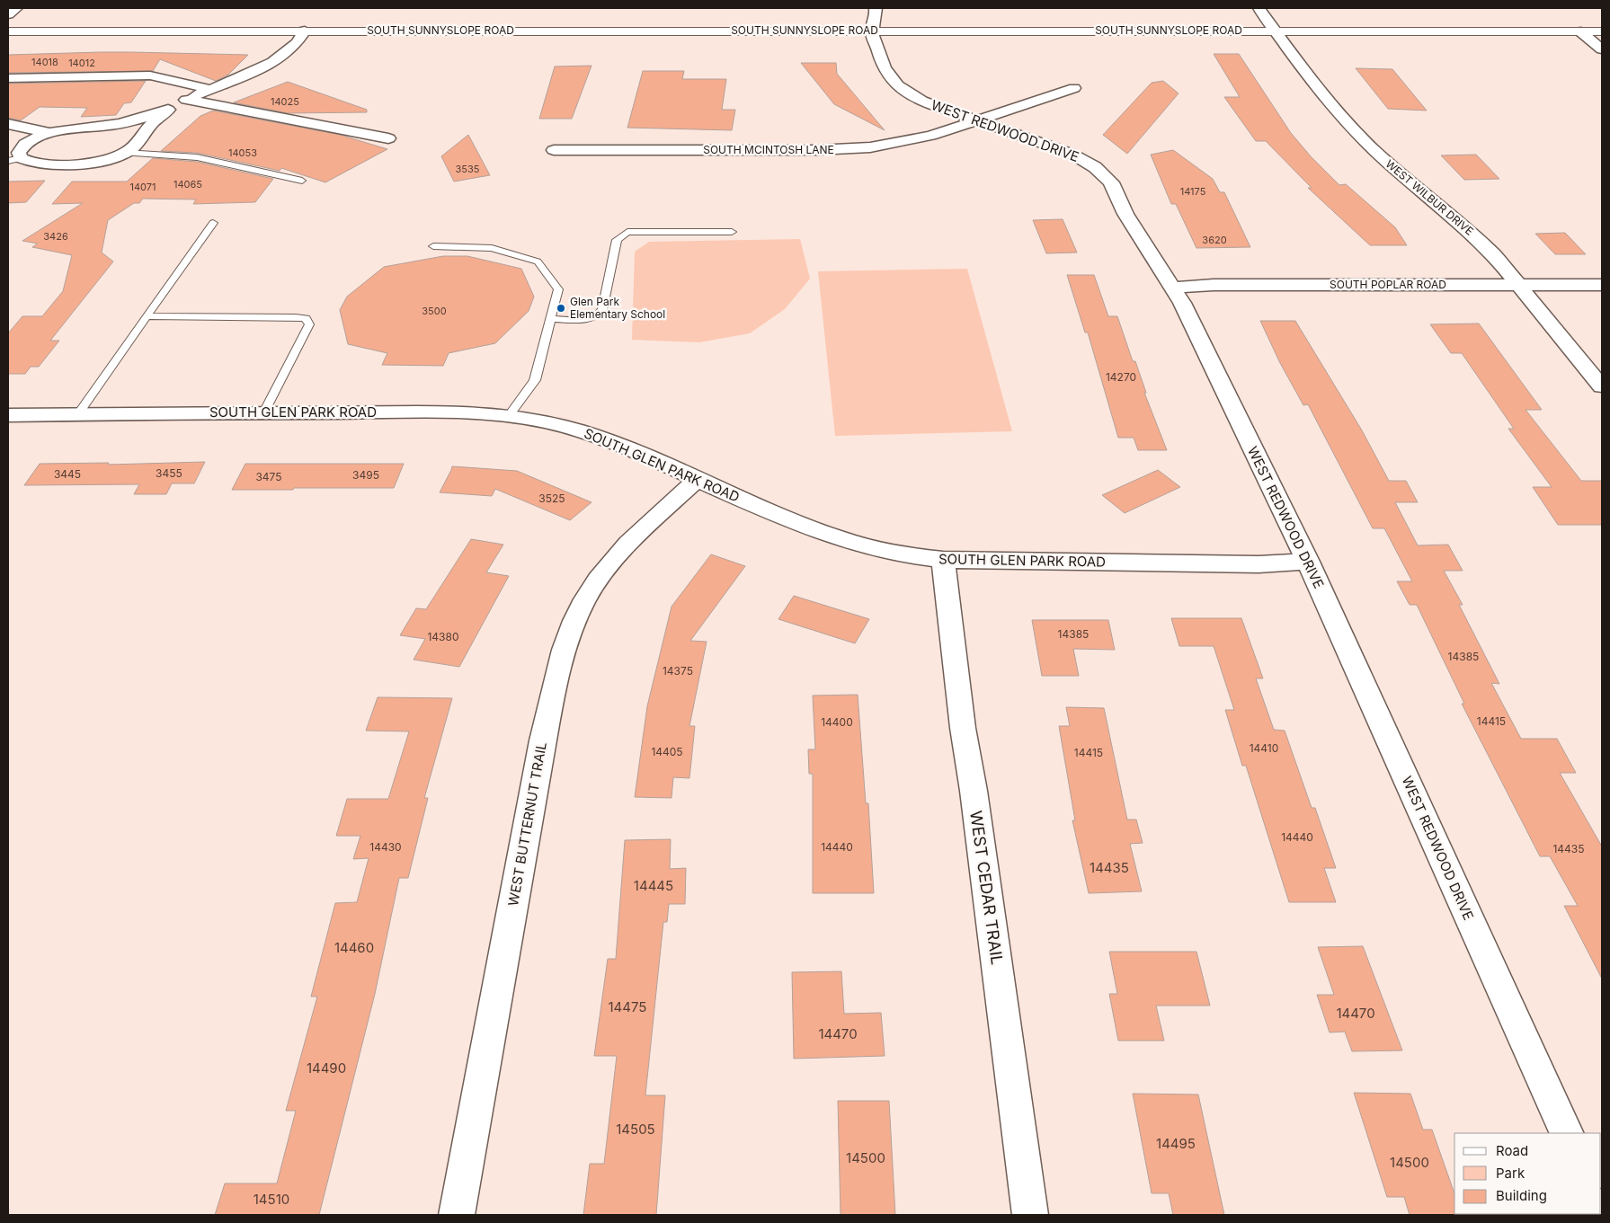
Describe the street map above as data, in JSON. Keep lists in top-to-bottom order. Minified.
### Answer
{"streets":{"street":["SOUTH SUNNYSLOPE ROAD","WEST REDWOOD DRIVE","SOUTH MCINTOSH LANE","WEST WILBUR DRIVE","SOUTH POPLAR ROAD","SOUTH GLEN PARK ROAD","WEST BUTTERNUT TRAIL","WEST CEDAR TRAIL"]},"crossings":[["SOUTH SUNNYSLOPE ROAD","WEST REDWOOD DRIVE"],["SOUTH SUNNYSLOPE ROAD","WEST WILBUR DRIVE"],["WEST REDWOOD DRIVE","SOUTH MCINTOSH LANE"],["WEST REDWOOD DRIVE","SOUTH POPLAR ROAD"],["WEST REDWOOD DRIVE","SOUTH GLEN PARK ROAD"],["WEST WILBUR DRIVE","SOUTH POPLAR ROAD"],["SOUTH GLEN PARK ROAD","WEST BUTTERNUT TRAIL"],["SOUTH GLEN PARK ROAD","WEST CEDAR TRAIL"]],"places":["Glen Park Elementary School"],"house_numbers":["14018","14012","14025","14053","3535","14065","14071","14175","3426","3620","3500","14270","3455","3445","3495","3475","3525","14385","14380","14385","14375","14415","14400","14410","14405","14415","14440","14430","14440","14435","14435","14445","14460","14475","14470","14470","14490","14505","14495","14500","14500","14510"],"legend":["Road","Park","Building"]}
